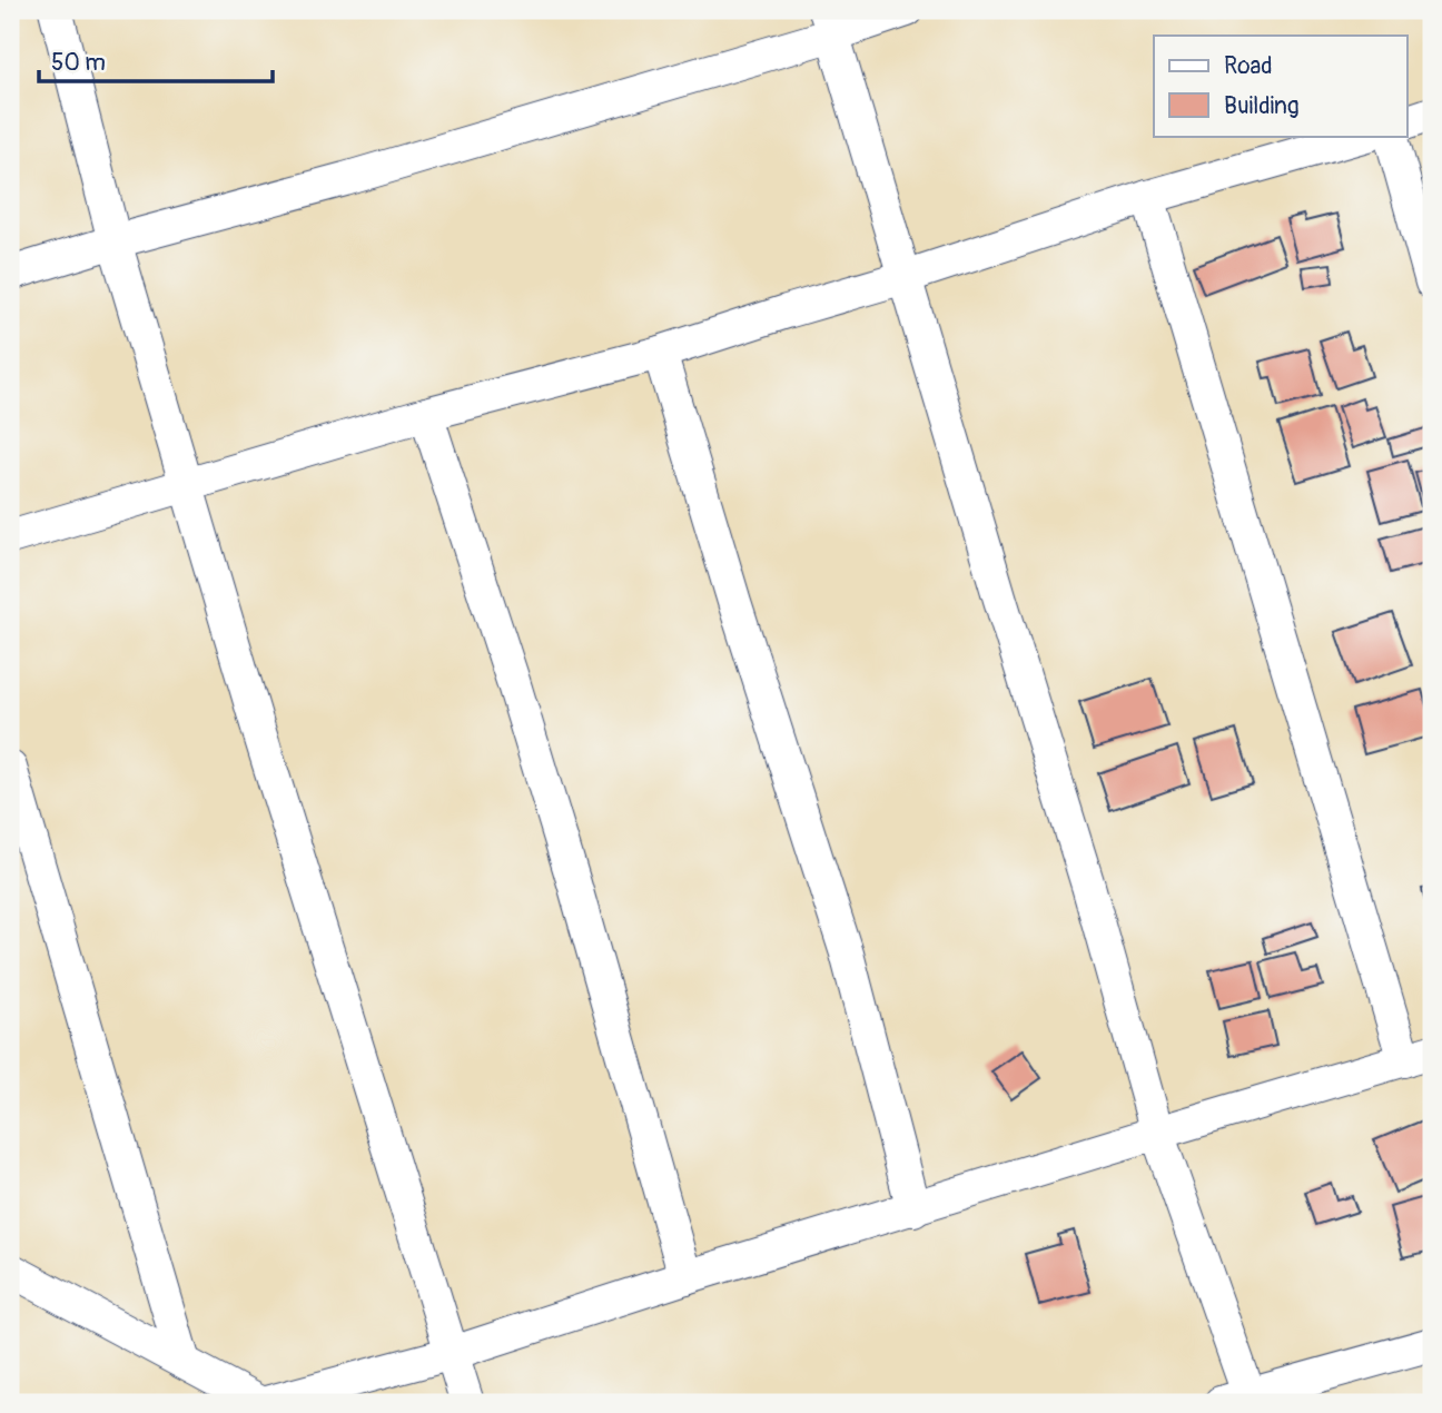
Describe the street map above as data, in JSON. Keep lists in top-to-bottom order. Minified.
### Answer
{"legend":["Road","Building"],"scale_bar":"50 m"}
